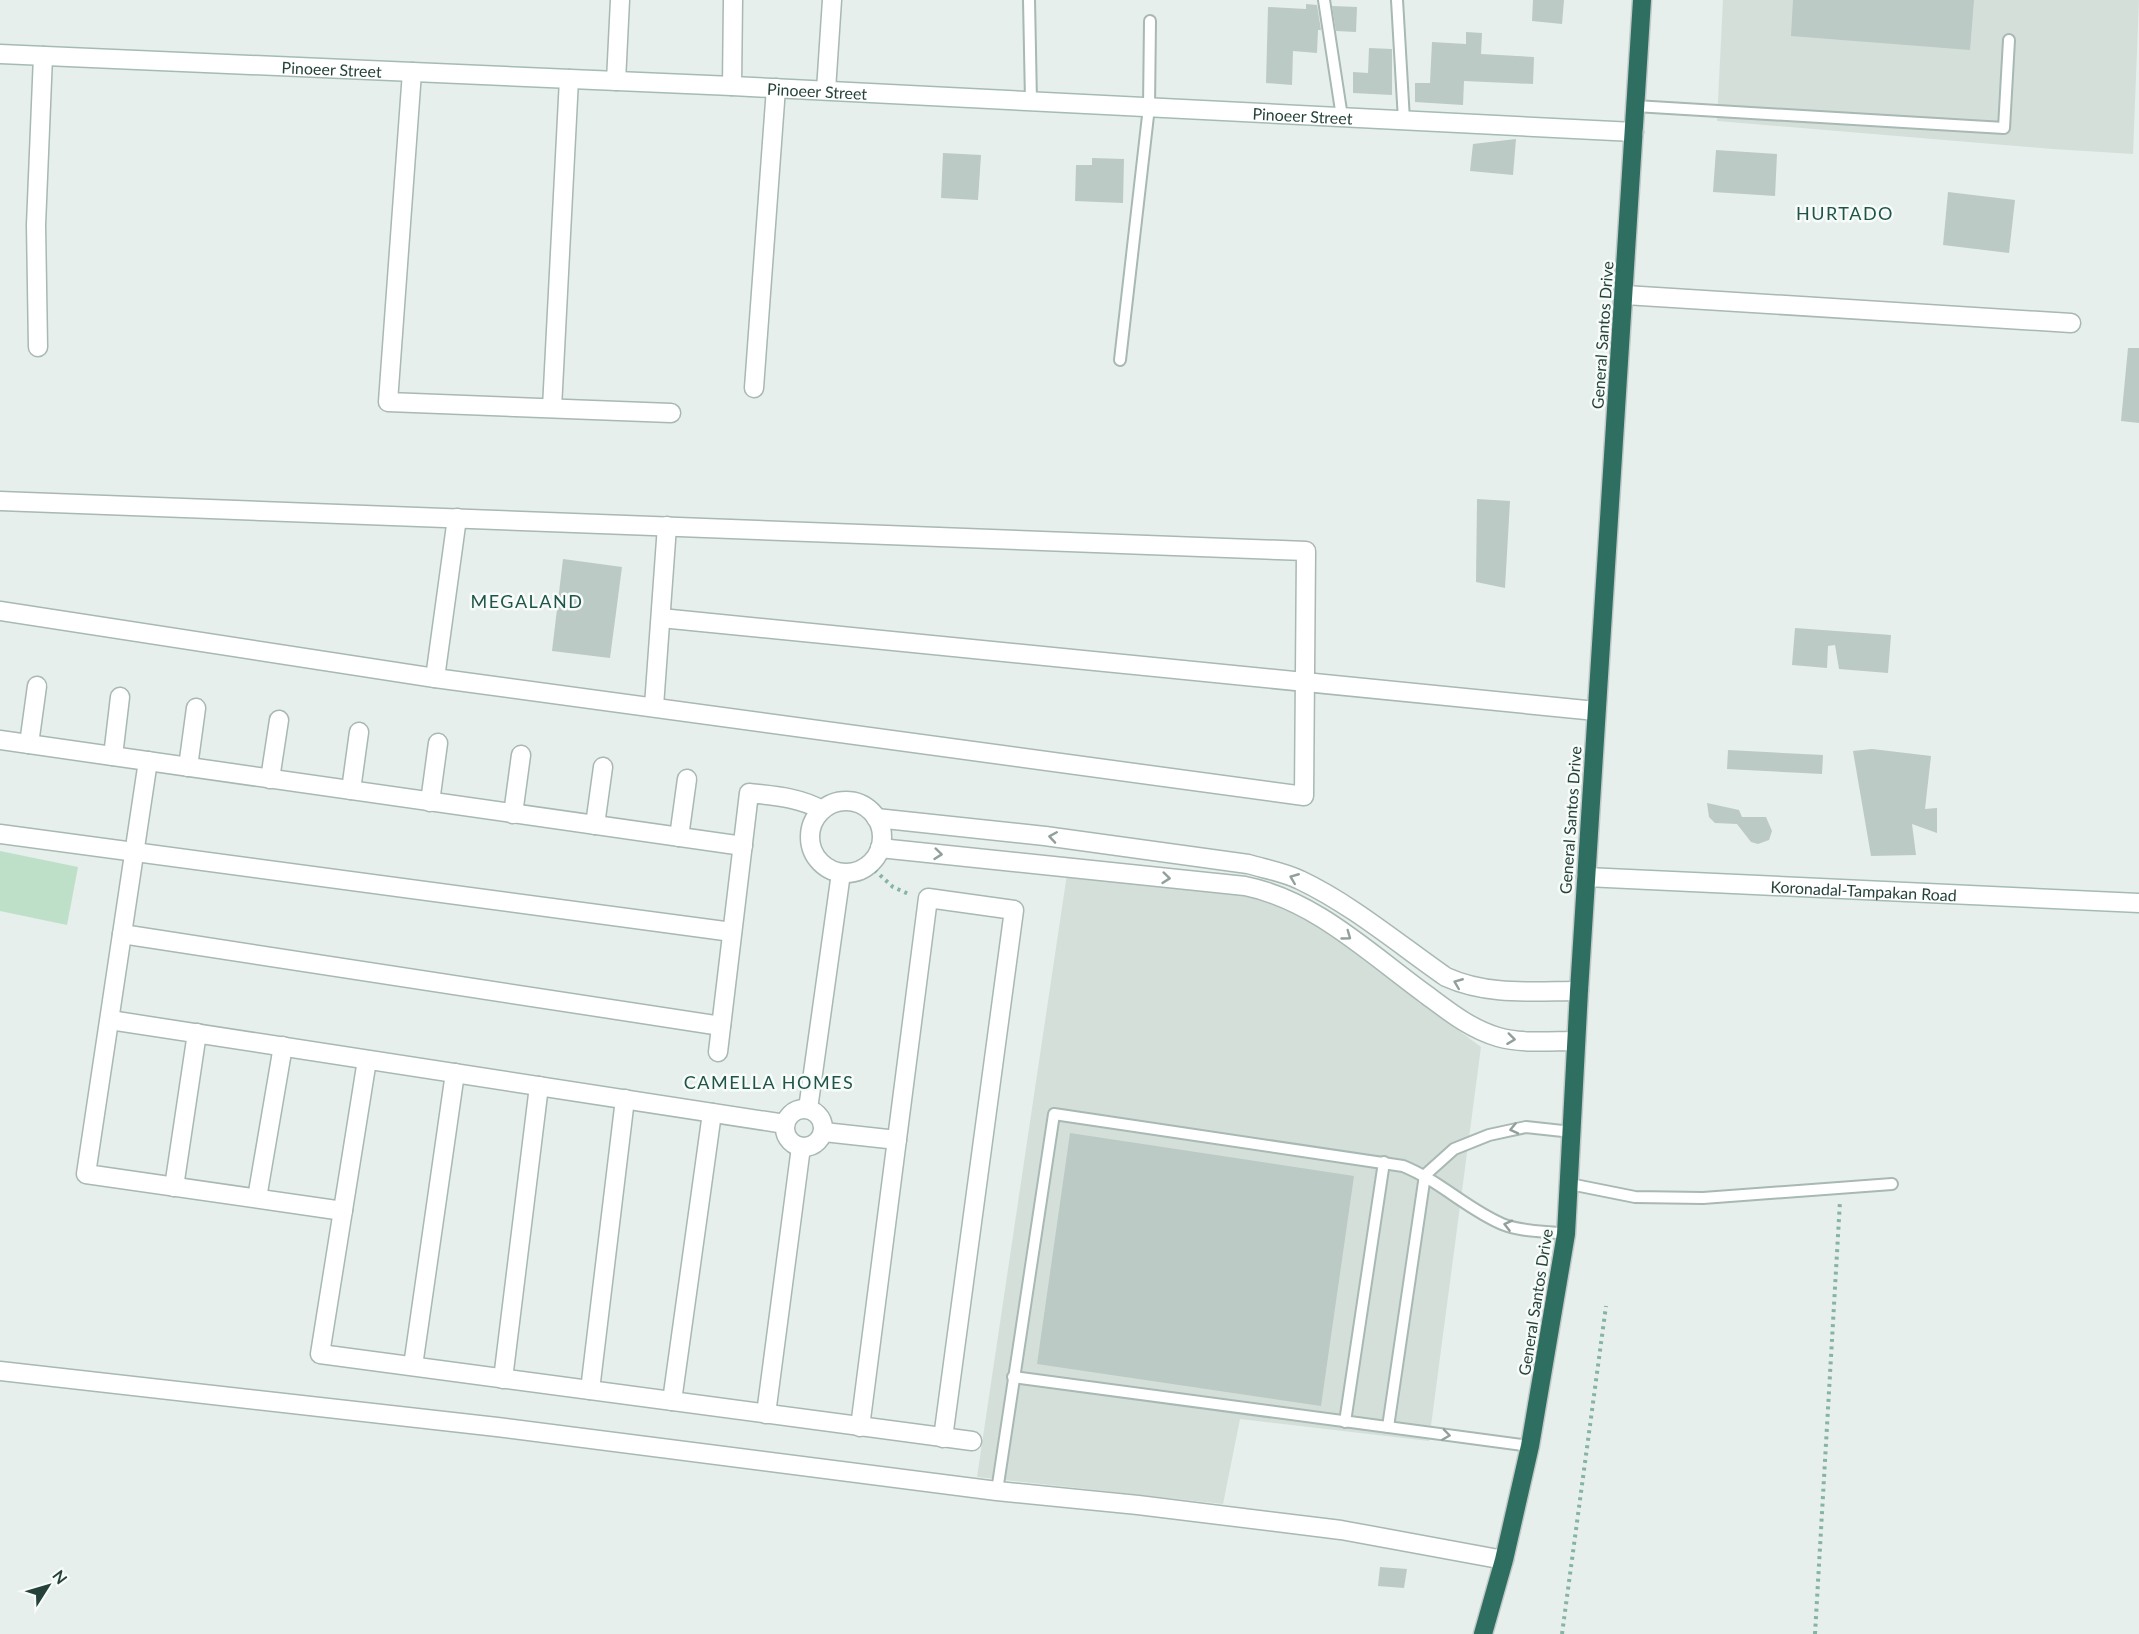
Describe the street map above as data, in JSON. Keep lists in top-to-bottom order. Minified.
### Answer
{"streets":{"highway":["General Santos Drive"],"street":["Pinoeer Street","Koronadal-Tampakan Road"]},"crossings":[["Pinoeer Street","General Santos Drive"],["General Santos Drive","Koronadal-Tampakan Road"]],"districts":["HURTADO","MEGALAND","CAMELLA HOMES"],"north":"top right"}
